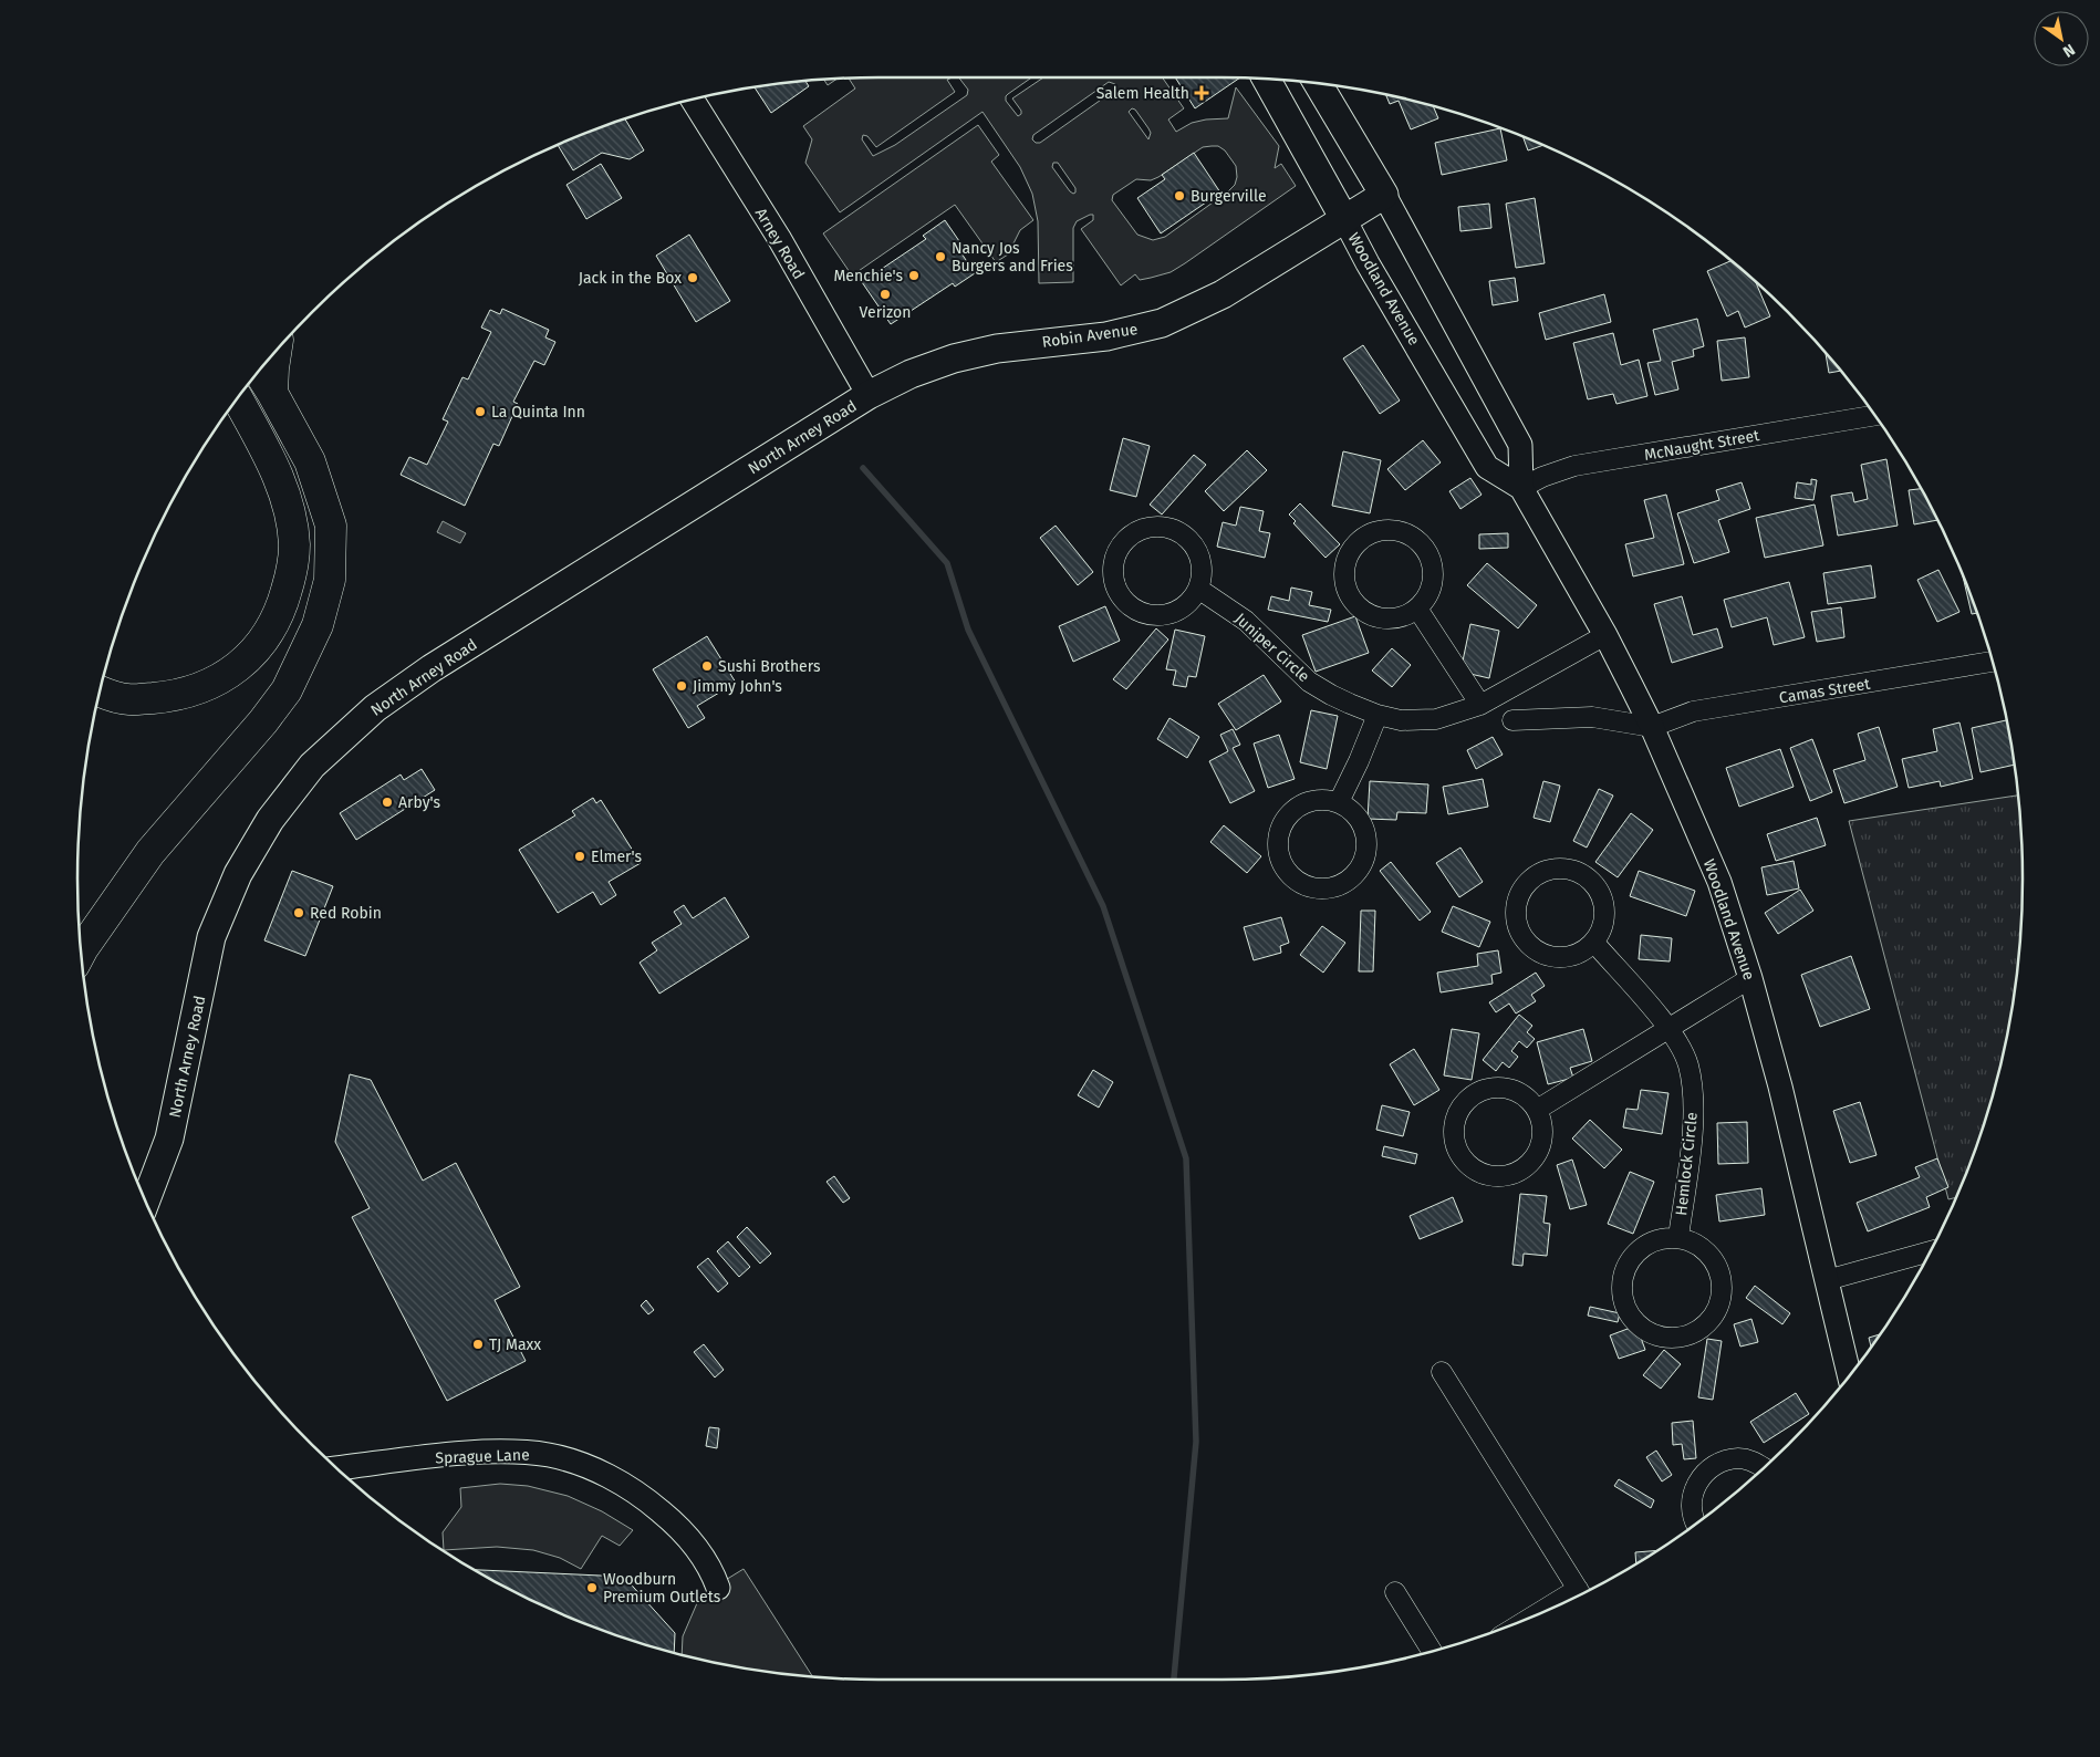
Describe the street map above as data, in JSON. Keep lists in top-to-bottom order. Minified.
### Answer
{"streets":{"main road":["Woodland Avenue","Robin Avenue","North Arney Road"],"street":["Arney Road","McNaught Street","Juniper Circle","Camas Street","Hemlock Circle","Sprague Lane"]},"crossings":[["Arney Road","Robin Avenue"],["Arney Road","North Arney Road"],["Woodland Avenue","Robin Avenue"],["Woodland Avenue","McNaught Street"],["Woodland Avenue","Juniper Circle"],["Woodland Avenue","Camas Street"],["Robin Avenue","North Arney Road"]],"places":{"health":["Salem Health"],"other":["Burgerville","Nancy Jos Burgers and Fries","Menchie's","Jack in the Box","Verizon","La Quinta Inn","Sushi Brothers","Jimmy John's","Arby's","Elmer's","Red Robin","TJ Maxx","Woodburn Premium Outlets"]},"north":"bottom right"}
